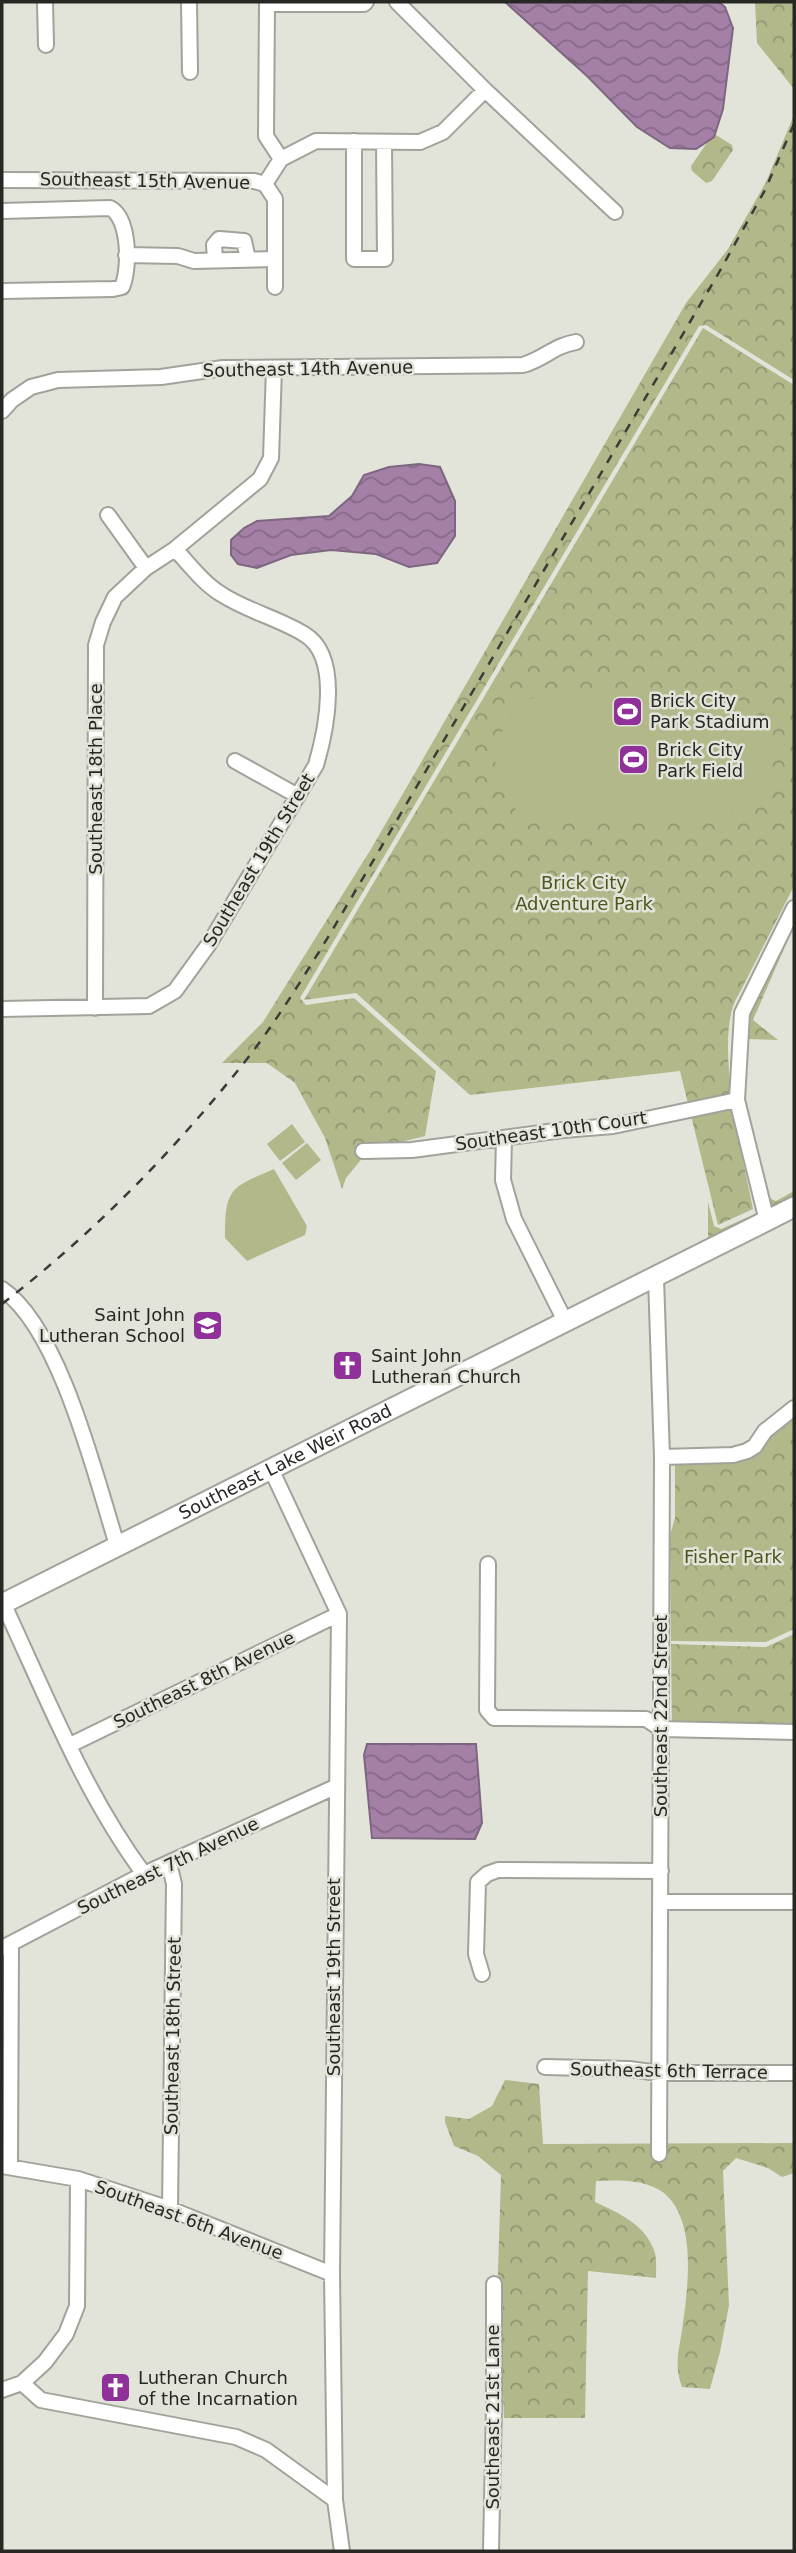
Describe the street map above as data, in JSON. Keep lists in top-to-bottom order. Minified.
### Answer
{"streets":{"main road":["Southeast Lake Weir Road"],"street":["Southeast 15th Avenue","Southeast 14th Avenue","Southeast 18th Place","Southeast 19th Street","Southeast 10th Court","Southeast 8th Avenue","Southeast 22nd Street","Southeast 7th Avenue","Southeast 18th Street","Southeast 6th Terrace","Southeast 6th Avenue","Southeast 21st Lane"]},"crossings":[["Southeast 14th Avenue","Southeast 18th Place"],["Southeast 18th Place","Southeast 19th Street"],["Southeast 19th Street","Southeast Lake Weir Road"],["Southeast 19th Street","Southeast 8th Avenue"],["Southeast 19th Street","Southeast 7th Avenue"],["Southeast 19th Street","Southeast 6th Avenue"],["Southeast Lake Weir Road","Southeast 22nd Street"],["Southeast 22nd Street","Southeast 6th Terrace"],["Southeast 7th Avenue","Southeast 18th Street"],["Southeast 18th Street","Southeast 6th Avenue"]],"parks":["Brick City Adventure Park","Fisher Park"],"places":{"sports":["Brick City Park Stadium","Brick City Park Field"],"school or university":["Saint John Lutheran School"],"church":["Saint John Lutheran Church","Lutheran Church of the Incarnation"]}}
